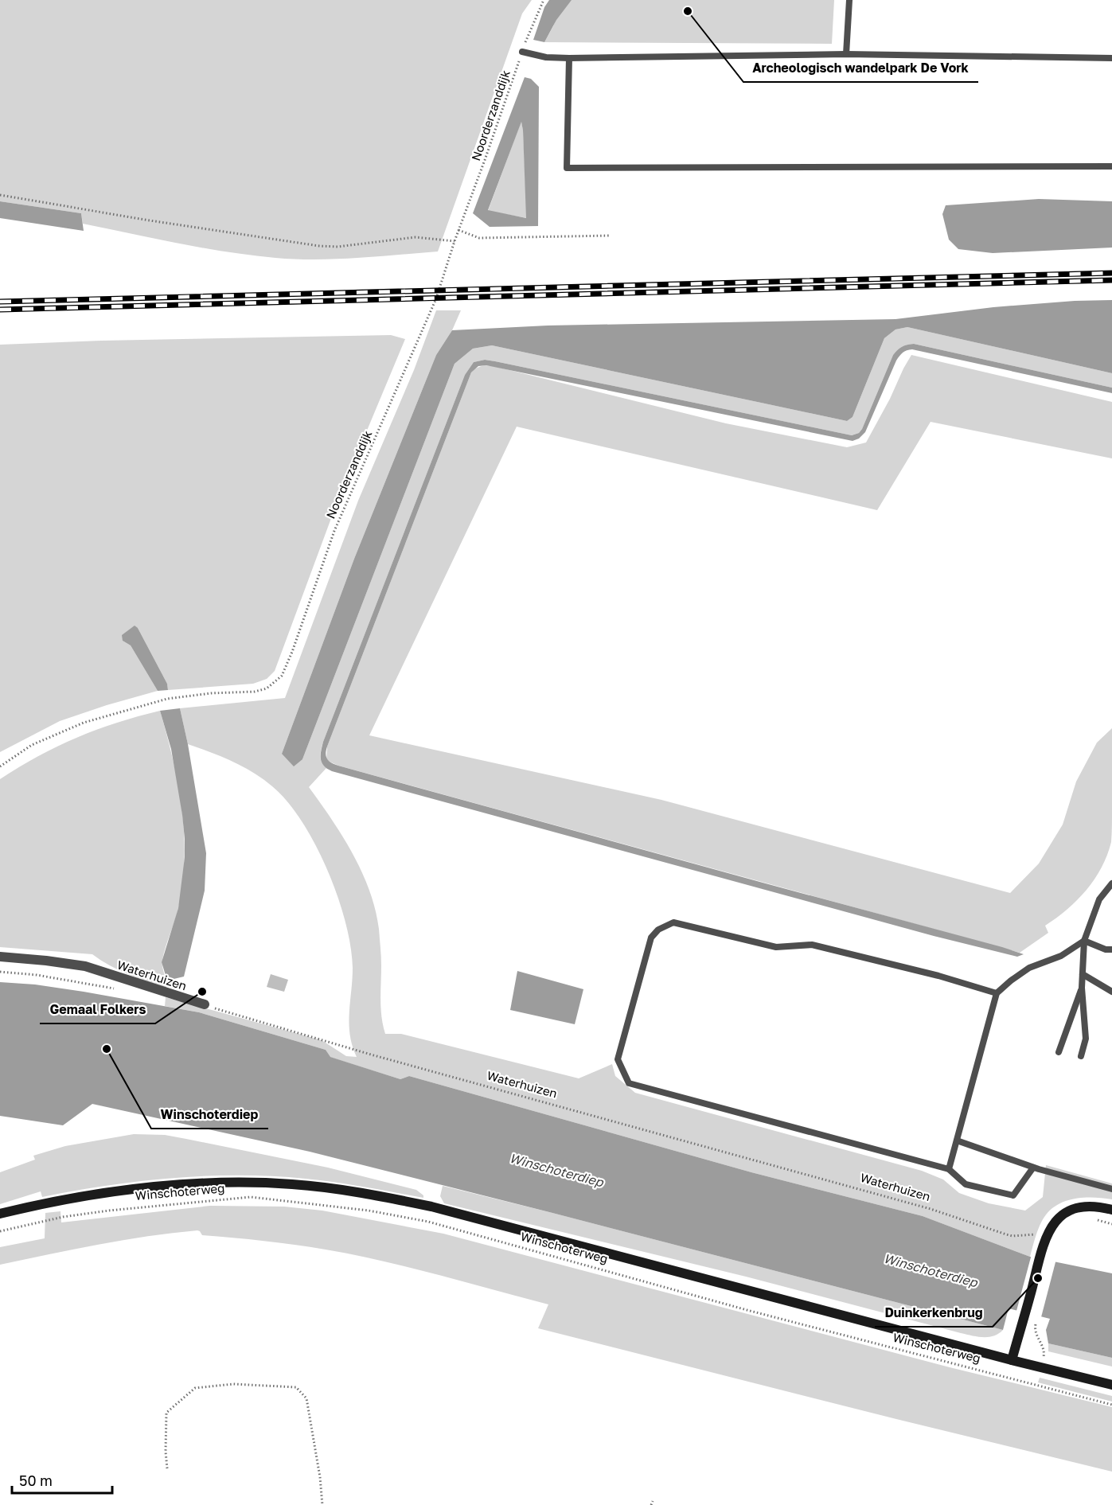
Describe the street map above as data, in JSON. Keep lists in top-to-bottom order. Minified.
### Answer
{"streets":{"main road":["Winschoterweg"],"street":["Waterhuizen"],"path":["Noorderzanddijk"]},"water":["Winschoterdiep"],"places":["Archeologisch wandelpark De Vork","Gemaal Folkers","Winschoterdiep","Duinkerkenbrug"],"scale_bar":"50 m"}
